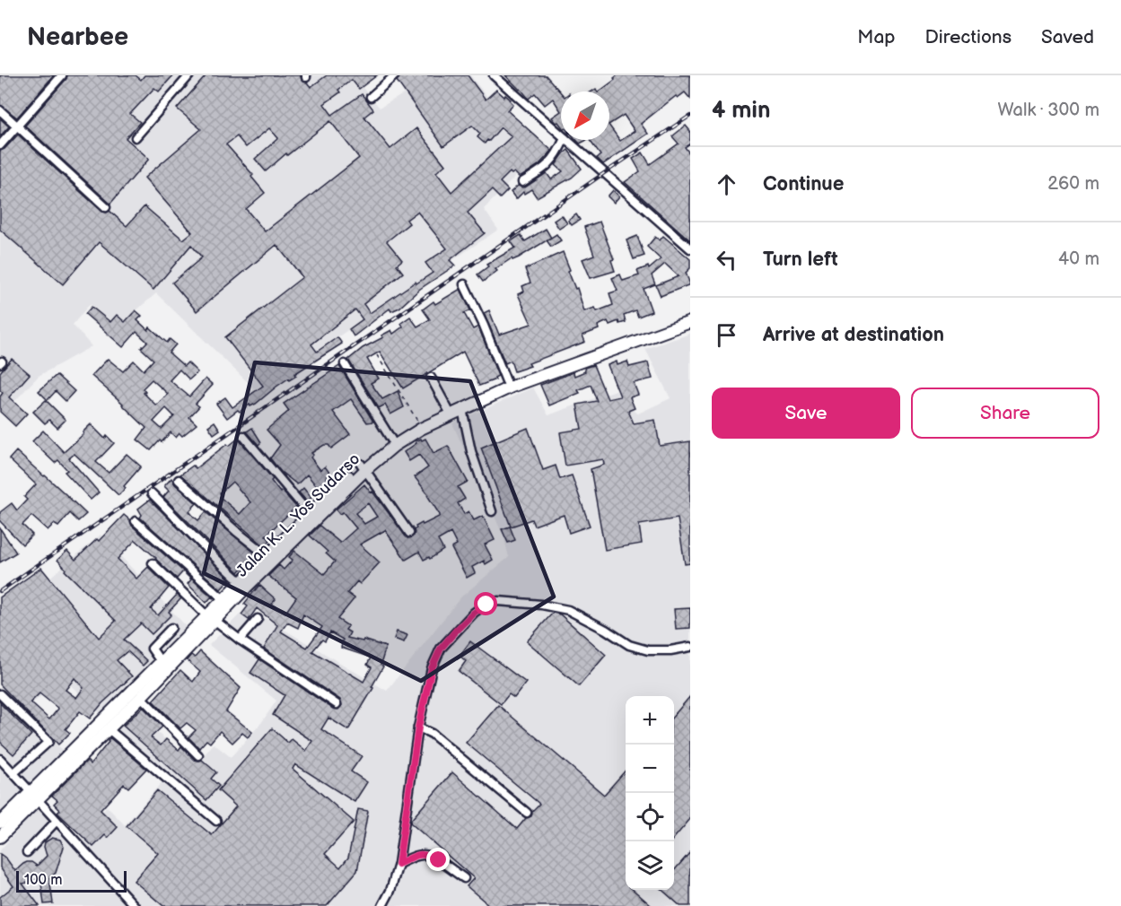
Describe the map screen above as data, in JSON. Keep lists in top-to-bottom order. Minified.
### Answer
{"streets":{"highway":["Jalan K. L. Yos Sudarso"]},"scale_bar":"100 m","north":"bottom left","page":{"header":"Nearbee","nav":["Map","Directions","Saved"],"heading":["4 min","Walk · 300 m"],"list":[["Continue","260 m"],["Turn left","40 m"],"Arrive at destination"],"buttons":["Save","Share"],"map_buttons":["+","−"],"scale":"100 m"}}
